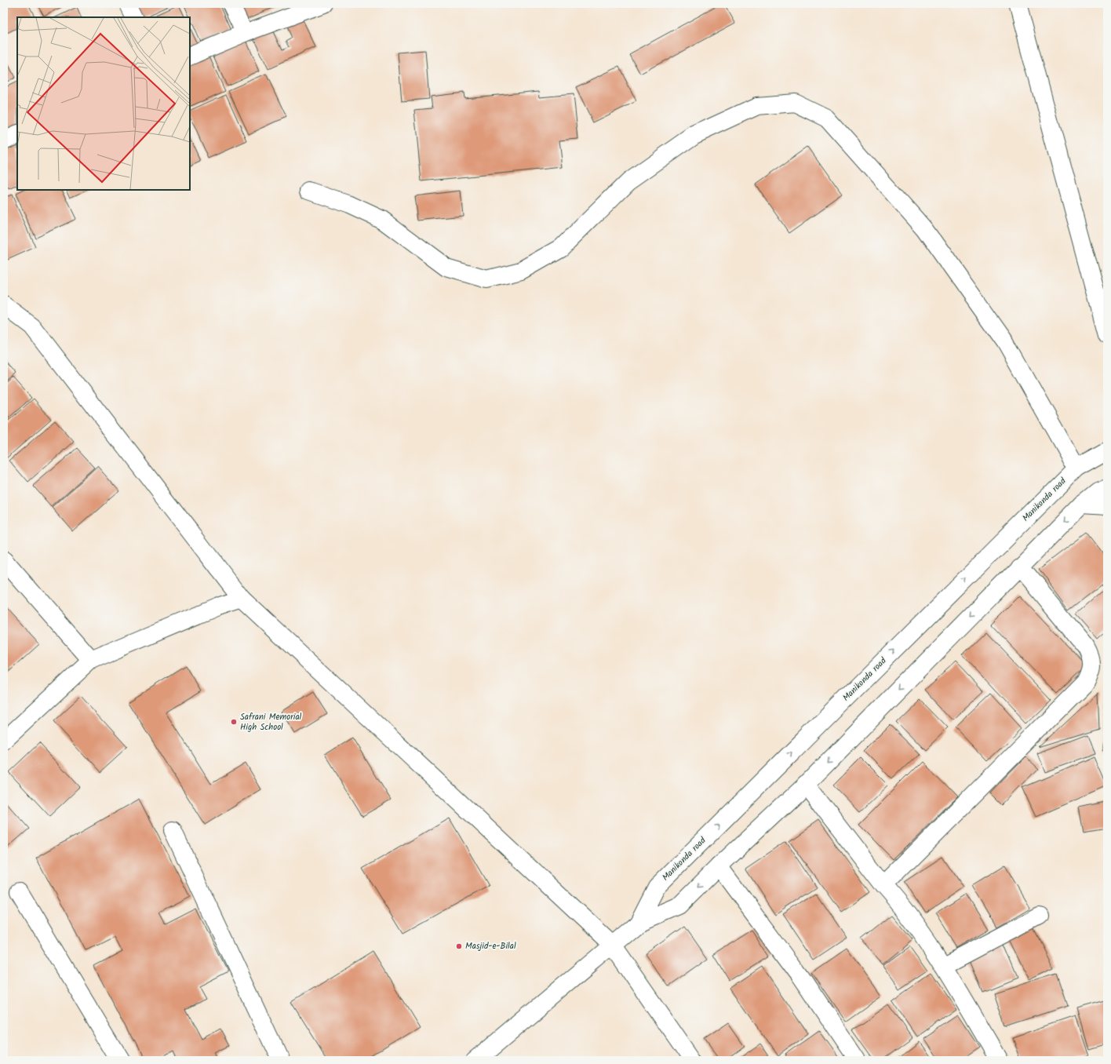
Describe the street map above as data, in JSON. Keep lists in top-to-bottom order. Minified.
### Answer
{"streets":{"street":["Manikonda road"]},"places":["Safrani Memorial High School","Masjid-e-Bilal"]}
